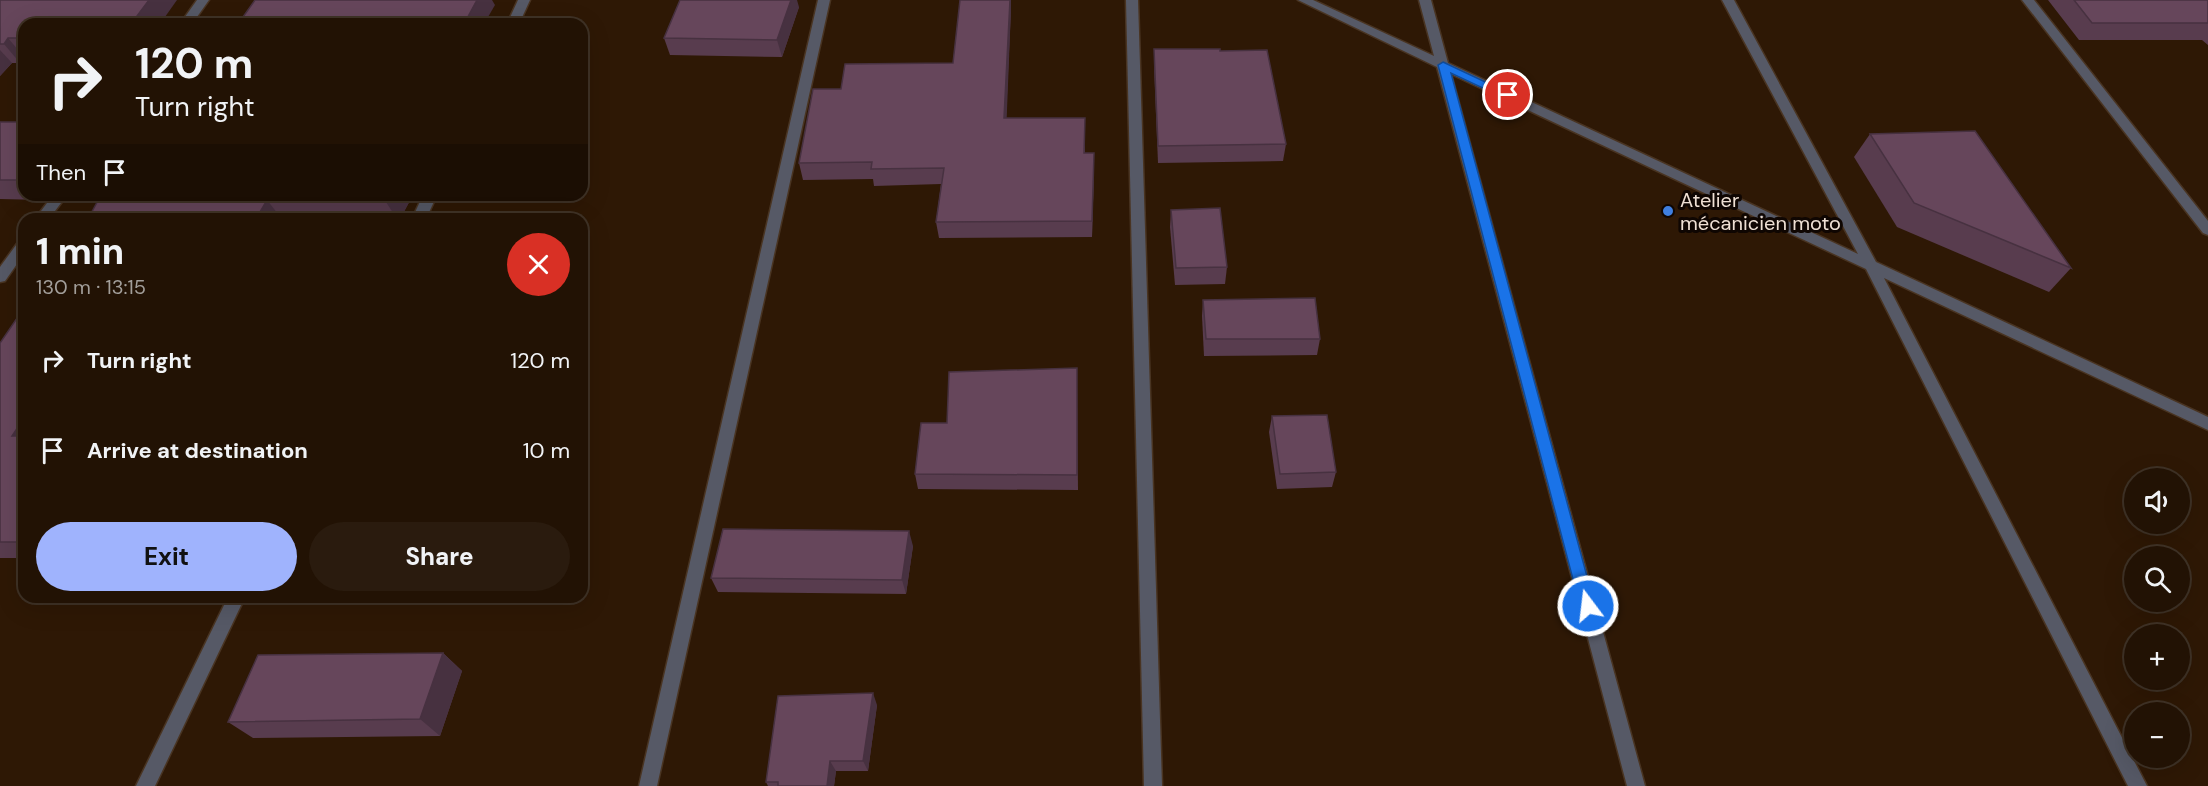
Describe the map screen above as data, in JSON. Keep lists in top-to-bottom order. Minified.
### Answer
{"places":["Atelier mécanicien moto"],"page":{"turn":["120 m","Turn right"],"then":"Then","heading":["1 min","130 m · 13:15"],"list":[{"name":"Turn right","value":"120 m"},{"name":"Arrive at destination","value":"10 m"}],"map_buttons":["+","−"],"buttons":["Exit","Share"]}}
